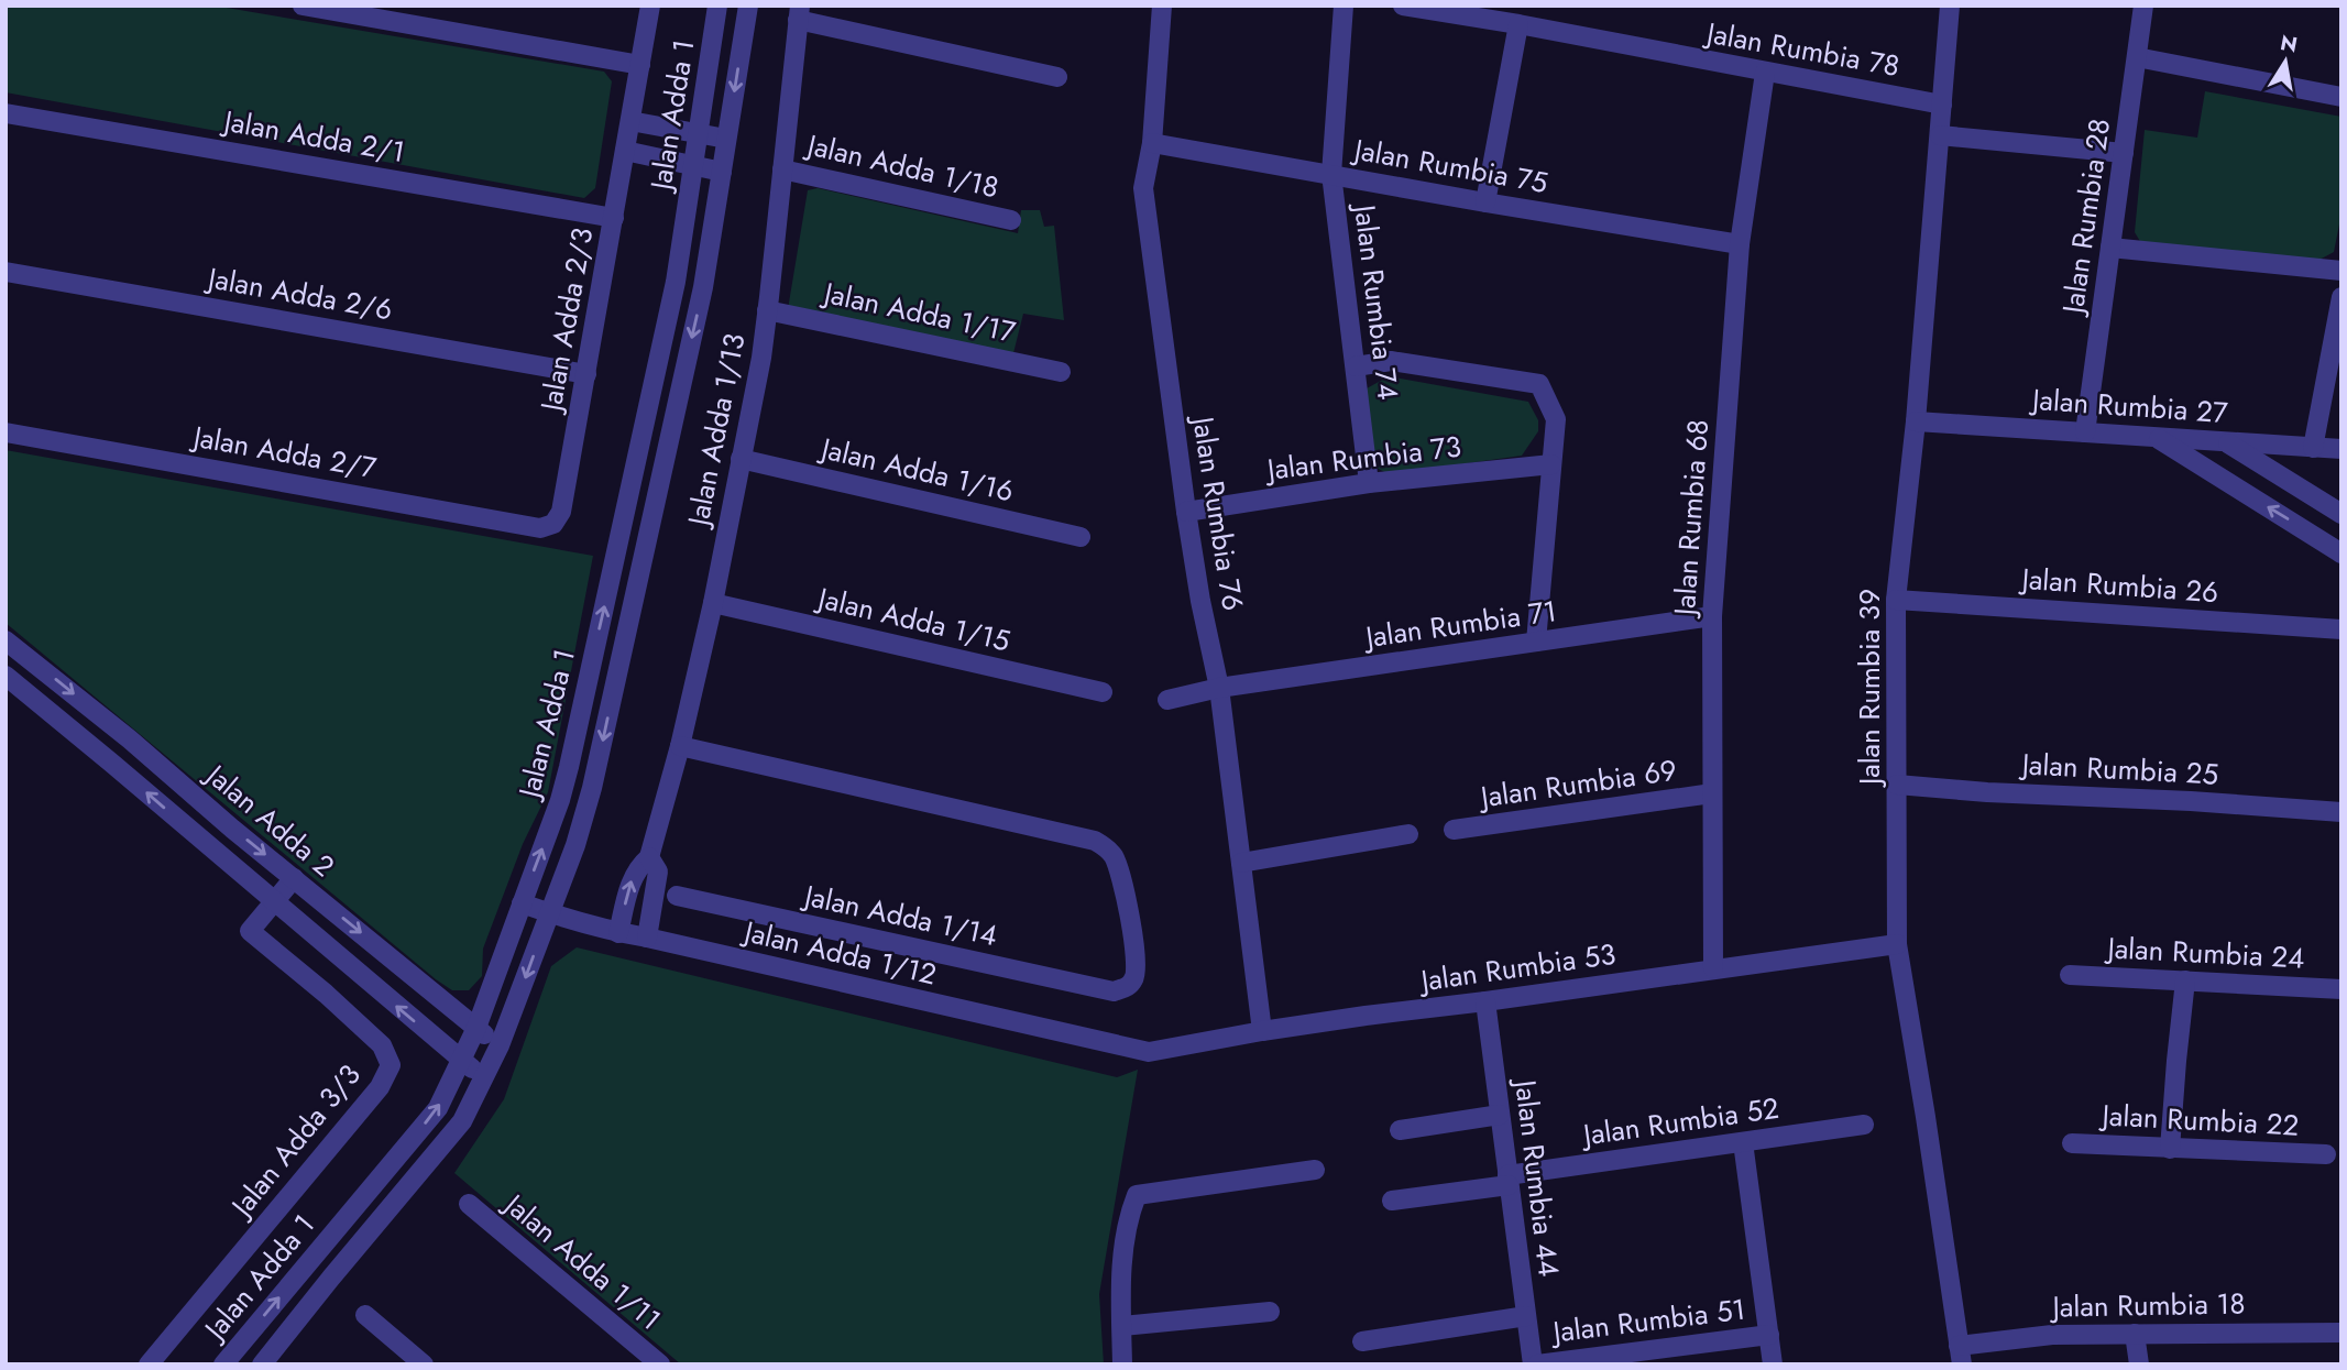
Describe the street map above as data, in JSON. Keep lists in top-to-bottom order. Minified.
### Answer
{"streets":{"street":["Jalan Rumbia 78","Jalan Adda 1","Jalan Adda 2/1","Jalan Adda 1/18","Jalan Rumbia 75","Jalan Rumbia 28","Jalan Adda 2/6","Jalan Rumbia 74","Jalan Adda 1/17","Jalan Adda 2/3","Jalan Rumbia 27","Jalan Adda 1/13","Jalan Adda 2/7","Jalan Rumbia 73","Jalan Adda 1/16","Jalan Rumbia 76","Jalan Rumbia 68","Jalan Rumbia 26","Jalan Adda 1/15","Jalan Rumbia 71","Jalan Rumbia 39","Jalan Rumbia 25","Jalan Rumbia 69","Jalan Adda 2","Jalan Adda 1/14","Jalan Adda 1/12","Jalan Rumbia 24","Jalan Rumbia 53","Jalan Rumbia 22","Jalan Rumbia 52","Jalan Adda 3/3","Jalan Rumbia 44","Jalan Adda 1/11","Jalan Rumbia 18","Jalan Rumbia 51"]},"crossings":[["Jalan Rumbia 78","Jalan Rumbia 68"],["Jalan Rumbia 78","Jalan Rumbia 39"],["Jalan Adda 1","Jalan Adda 2"],["Jalan Adda 1","Jalan Adda 1/12"],["Jalan Adda 2/1","Jalan Adda 2/3"],["Jalan Adda 1/18","Jalan Adda 1/13"],["Jalan Rumbia 75","Jalan Rumbia 74"],["Jalan Rumbia 75","Jalan Rumbia 76"],["Jalan Rumbia 75","Jalan Rumbia 68"],["Jalan Rumbia 28","Jalan Rumbia 27"],["Jalan Adda 2/6","Jalan Adda 2/3"],["Jalan Rumbia 74","Jalan Rumbia 73"],["Jalan Adda 1/17","Jalan Adda 1/13"],["Jalan Adda 2/3","Jalan Adda 2/7"],["Jalan Rumbia 27","Jalan Rumbia 39"],["Jalan Adda 1/13","Jalan Adda 1/16"],["Jalan Adda 1/13","Jalan Adda 1/15"],["Jalan Adda 1/13","Jalan Adda 1/14"],["Jalan Rumbia 73","Jalan Rumbia 76"],["Jalan Rumbia 76","Jalan Rumbia 71"],["Jalan Rumbia 76","Jalan Rumbia 53"],["Jalan Rumbia 68","Jalan Rumbia 71"],["Jalan Rumbia 68","Jalan Rumbia 69"],["Jalan Rumbia 68","Jalan Rumbia 53"],["Jalan Rumbia 26","Jalan Rumbia 39"],["Jalan Rumbia 39","Jalan Rumbia 25"],["Jalan Rumbia 39","Jalan Rumbia 53"],["Jalan Rumbia 39","Jalan Rumbia 18"],["Jalan Adda 2","Jalan Adda 3/3"],["Jalan Adda 1/12","Jalan Rumbia 53"],["Jalan Rumbia 53","Jalan Rumbia 44"],["Jalan Rumbia 52","Jalan Rumbia 44"],["Jalan Rumbia 44","Jalan Rumbia 51"]],"north":"top"}
